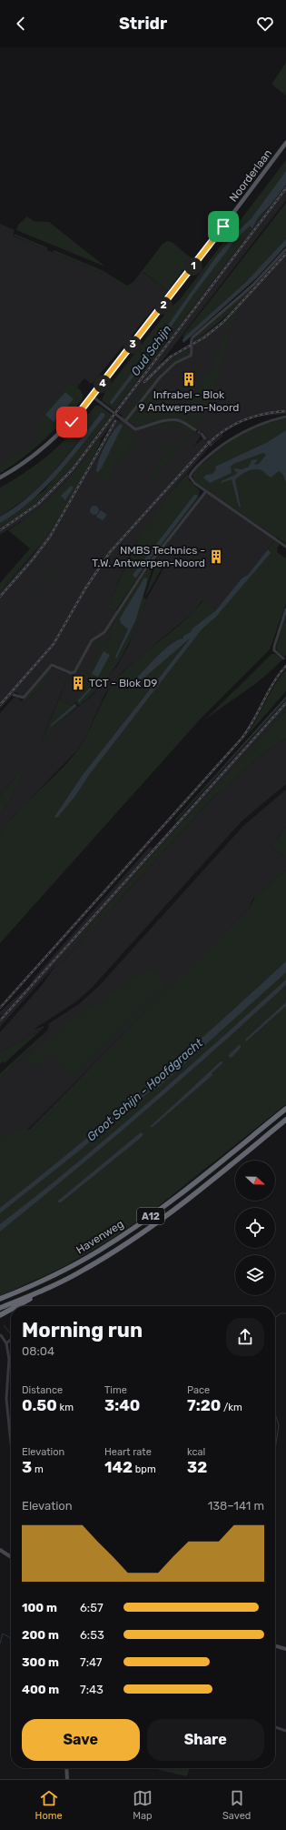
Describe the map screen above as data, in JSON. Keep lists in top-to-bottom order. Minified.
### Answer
{"streets":{"highway":["A12","Havenweg"],"main road":["Noorderlaan"]},"water":["Oud Schijn","Groot Schijn - Hoofdgracht"],"places":{"building":["Infrabel - Blok 9 Antwerpen-Noord","NMBS Technics - T.W. Antwerpen-Noord","TCT - Blok D9"]},"north":"right","page":{"header":"Stridr","pins":["1","2","3","4"],"heading":["Morning run","08:04"],"stats":[["Distance","0.50 km"],["Time","3:40"],["Pace","7:20 /km"],["Elevation","3 m"],["Heart rate","142 bpm"],["kcal","32"]],"chart":["Elevation","138–141 m"],"list":[{"name":"100 m","note":"6:57"},{"name":"200 m","note":"6:53"},{"name":"300 m","note":"7:47"},{"name":"400 m","note":"7:43"}],"buttons":["Save","Share"],"tabs":["Home","Map","Saved"]}}
